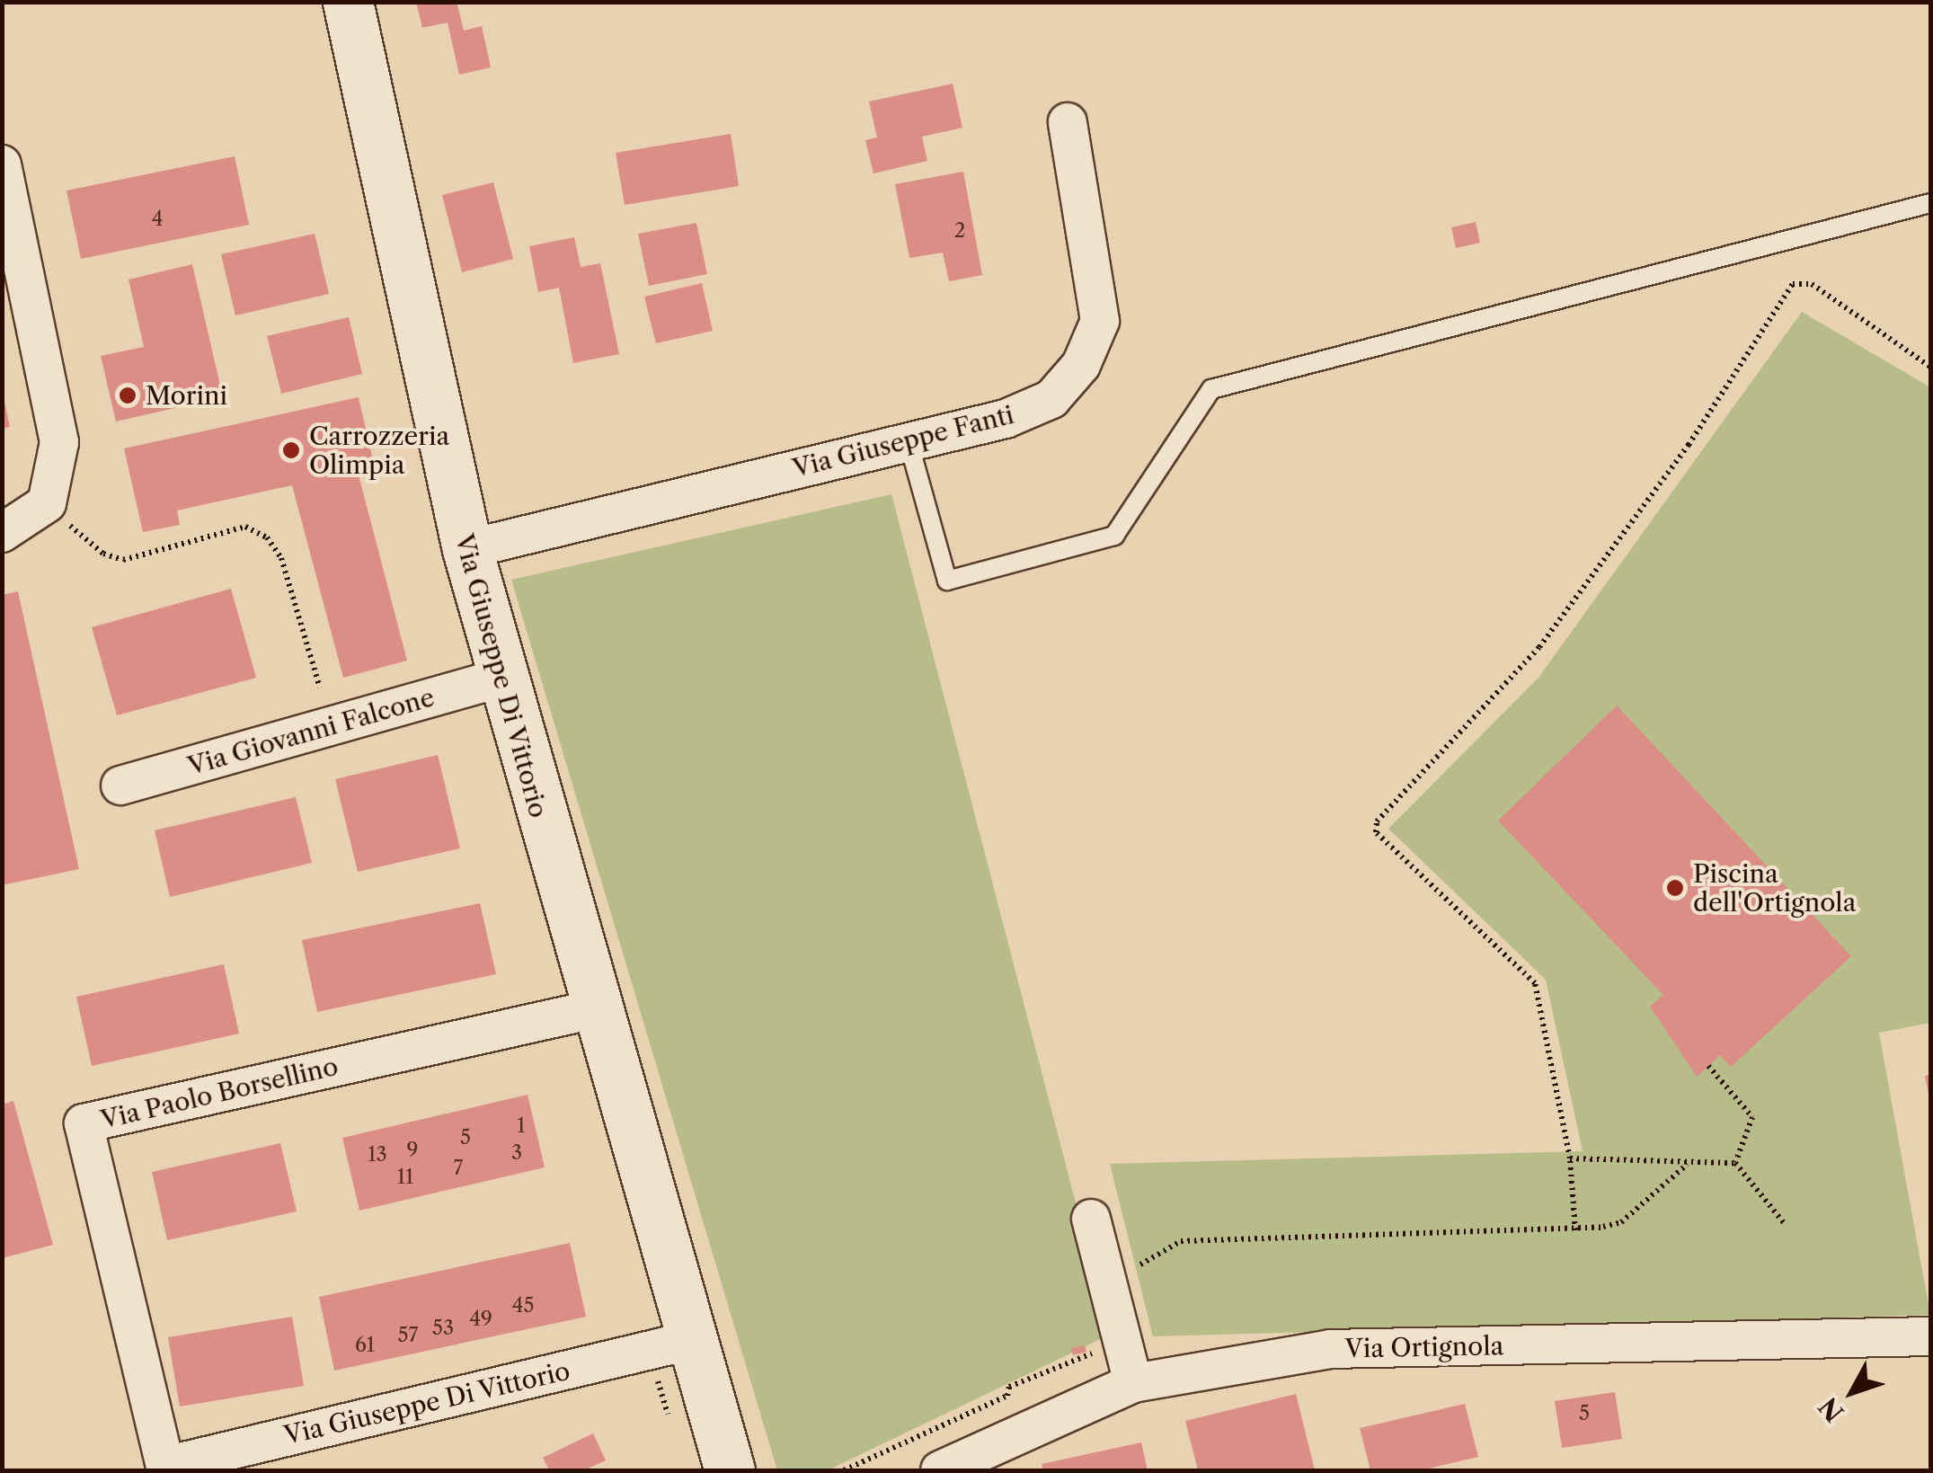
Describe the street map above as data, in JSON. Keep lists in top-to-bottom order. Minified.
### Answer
{"streets":{"main road":["Via Giuseppe Di Vittorio"],"street":["Via Giuseppe Fanti","Via Giovanni Falcone","Via Paolo Borsellino","Via Ortignola"]},"crossings":[["Via Giuseppe Fanti","Via Giuseppe Di Vittorio"],["Via Giuseppe Di Vittorio","Via Giovanni Falcone"],["Via Giuseppe Di Vittorio","Via Paolo Borsellino"]],"places":["Morini","Carrozzeria Olimpia","Piscina dell'Ortignola"],"house_numbers":["4","2","1","5","9","3","13","7","11","45","49","53","57","61","5"],"north":"bottom left"}
